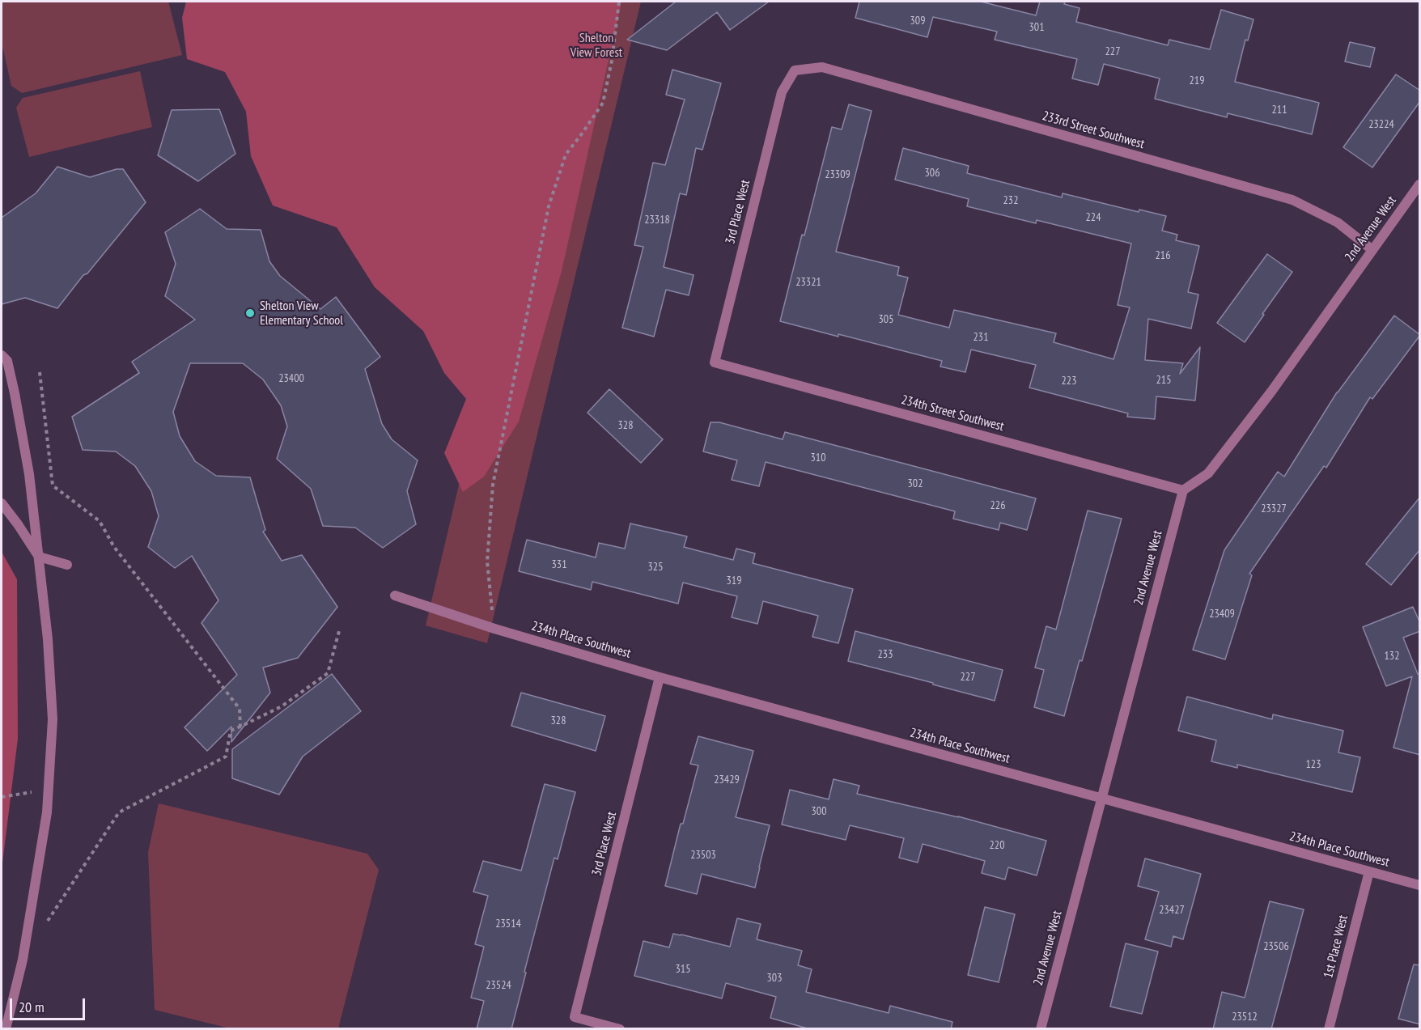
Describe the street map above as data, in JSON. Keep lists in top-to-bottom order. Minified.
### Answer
{"streets":{"street":["233rd Street Southwest","3rd Place West","2nd Avenue West","234th Street Southwest","234th Place Southwest","1st Place West"]},"crossings":[["233rd Street Southwest","3rd Place West"],["233rd Street Southwest","2nd Avenue West"],["3rd Place West","234th Street Southwest"],["3rd Place West","234th Place Southwest"],["2nd Avenue West","234th Street Southwest"],["2nd Avenue West","234th Place Southwest"],["234th Place Southwest","1st Place West"]],"parks":["Shelton View Forest"],"places":["Shelton View Elementary School"],"house_numbers":["309","301","227","219","211","23224","306","23309","232","224","23318","216","23321","305","231","23400","215","223","328","310","302","226","23327","331","325","319","23409","233","132","227","328","123","23429","300","220","23503","23427","23514","23506","315","303","23524","23512"],"scale_bar":"20 m"}
